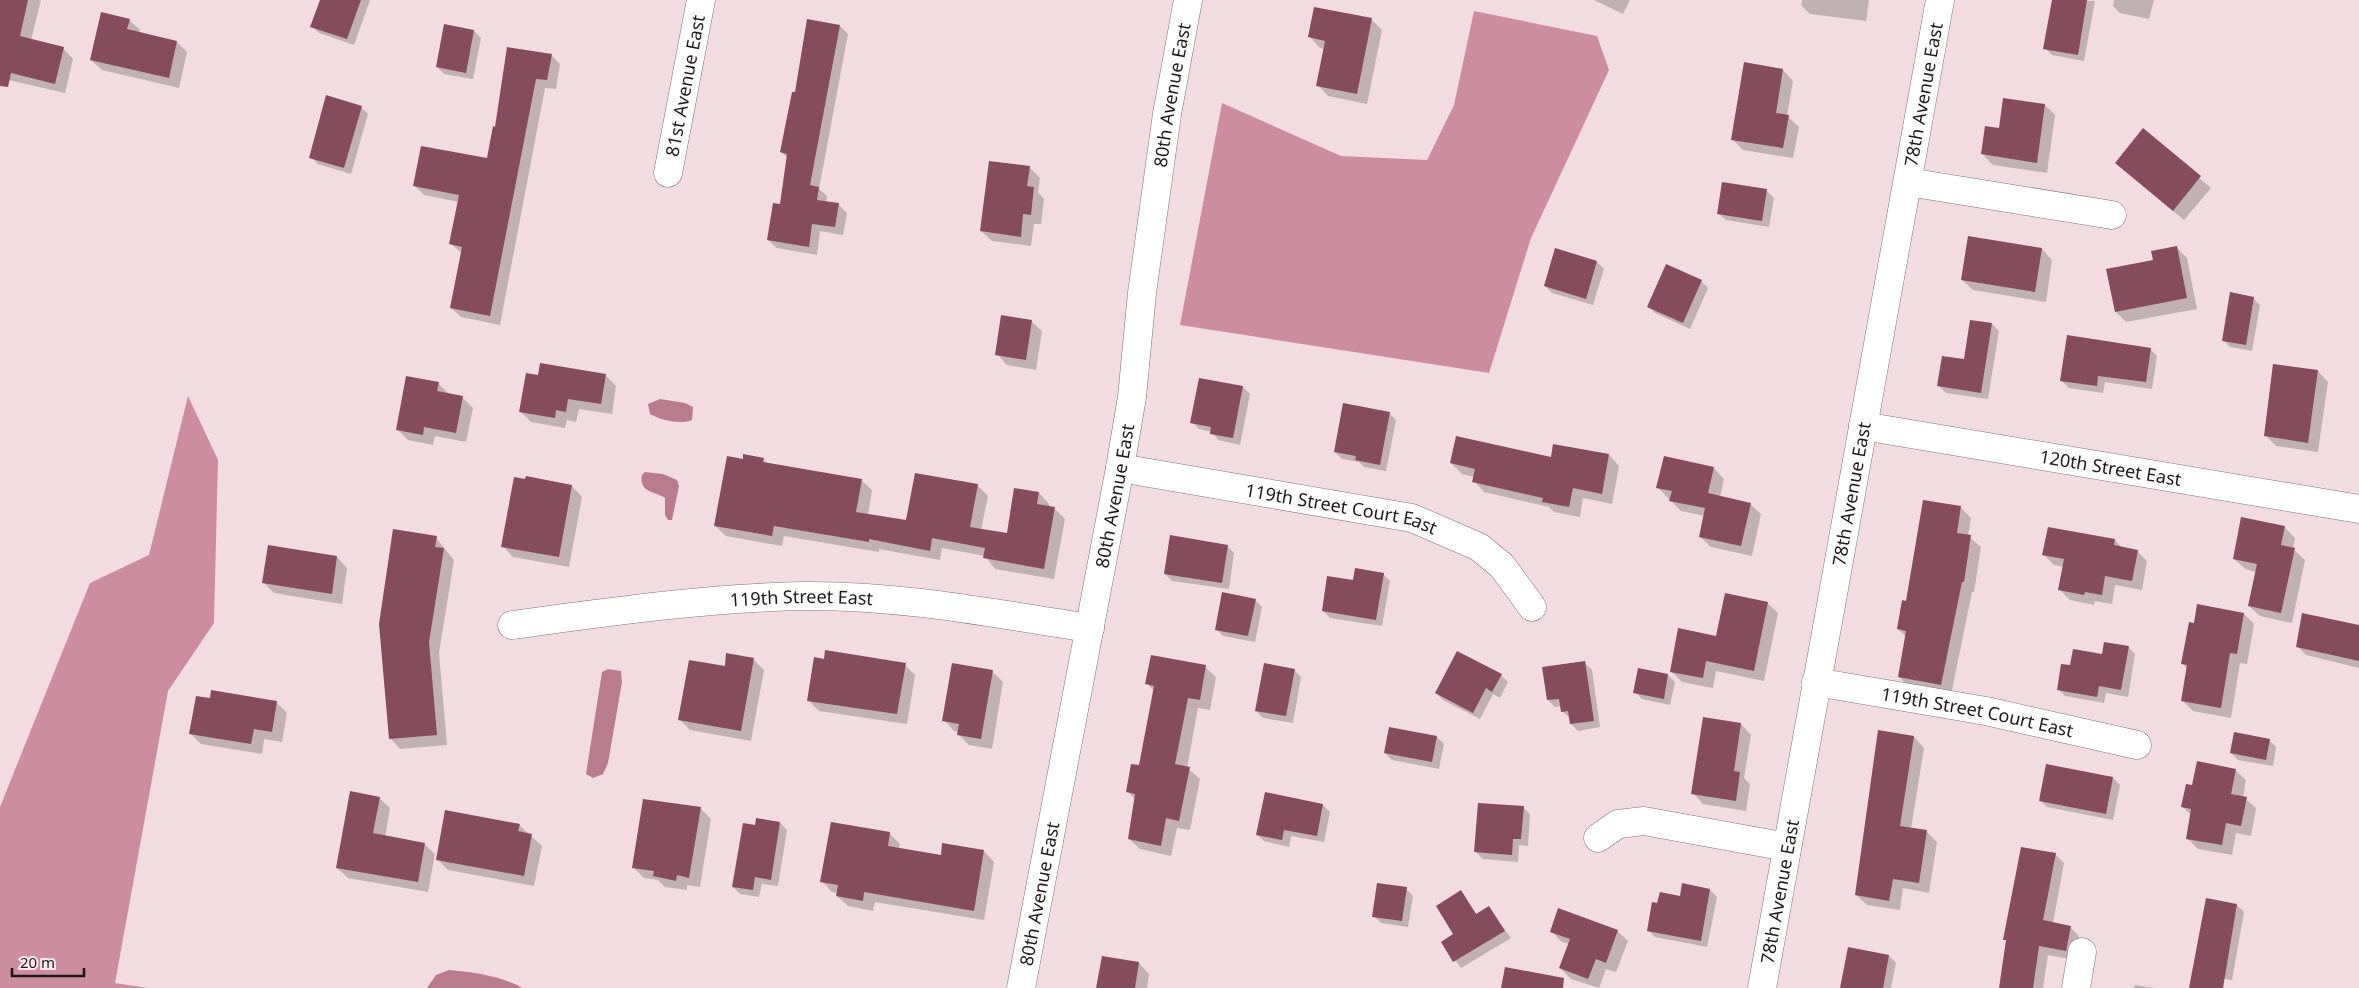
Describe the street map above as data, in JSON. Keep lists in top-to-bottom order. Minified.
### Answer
{"streets":{"street":["81st Avenue East","80th Avenue East","78th Avenue East","120th Street East","119th Street Court East","119th Street East"]},"crossings":[["80th Avenue East","119th Street Court East"],["80th Avenue East","119th Street East"],["78th Avenue East","120th Street East"],["78th Avenue East","119th Street Court East"]],"scale_bar":"20 m"}
